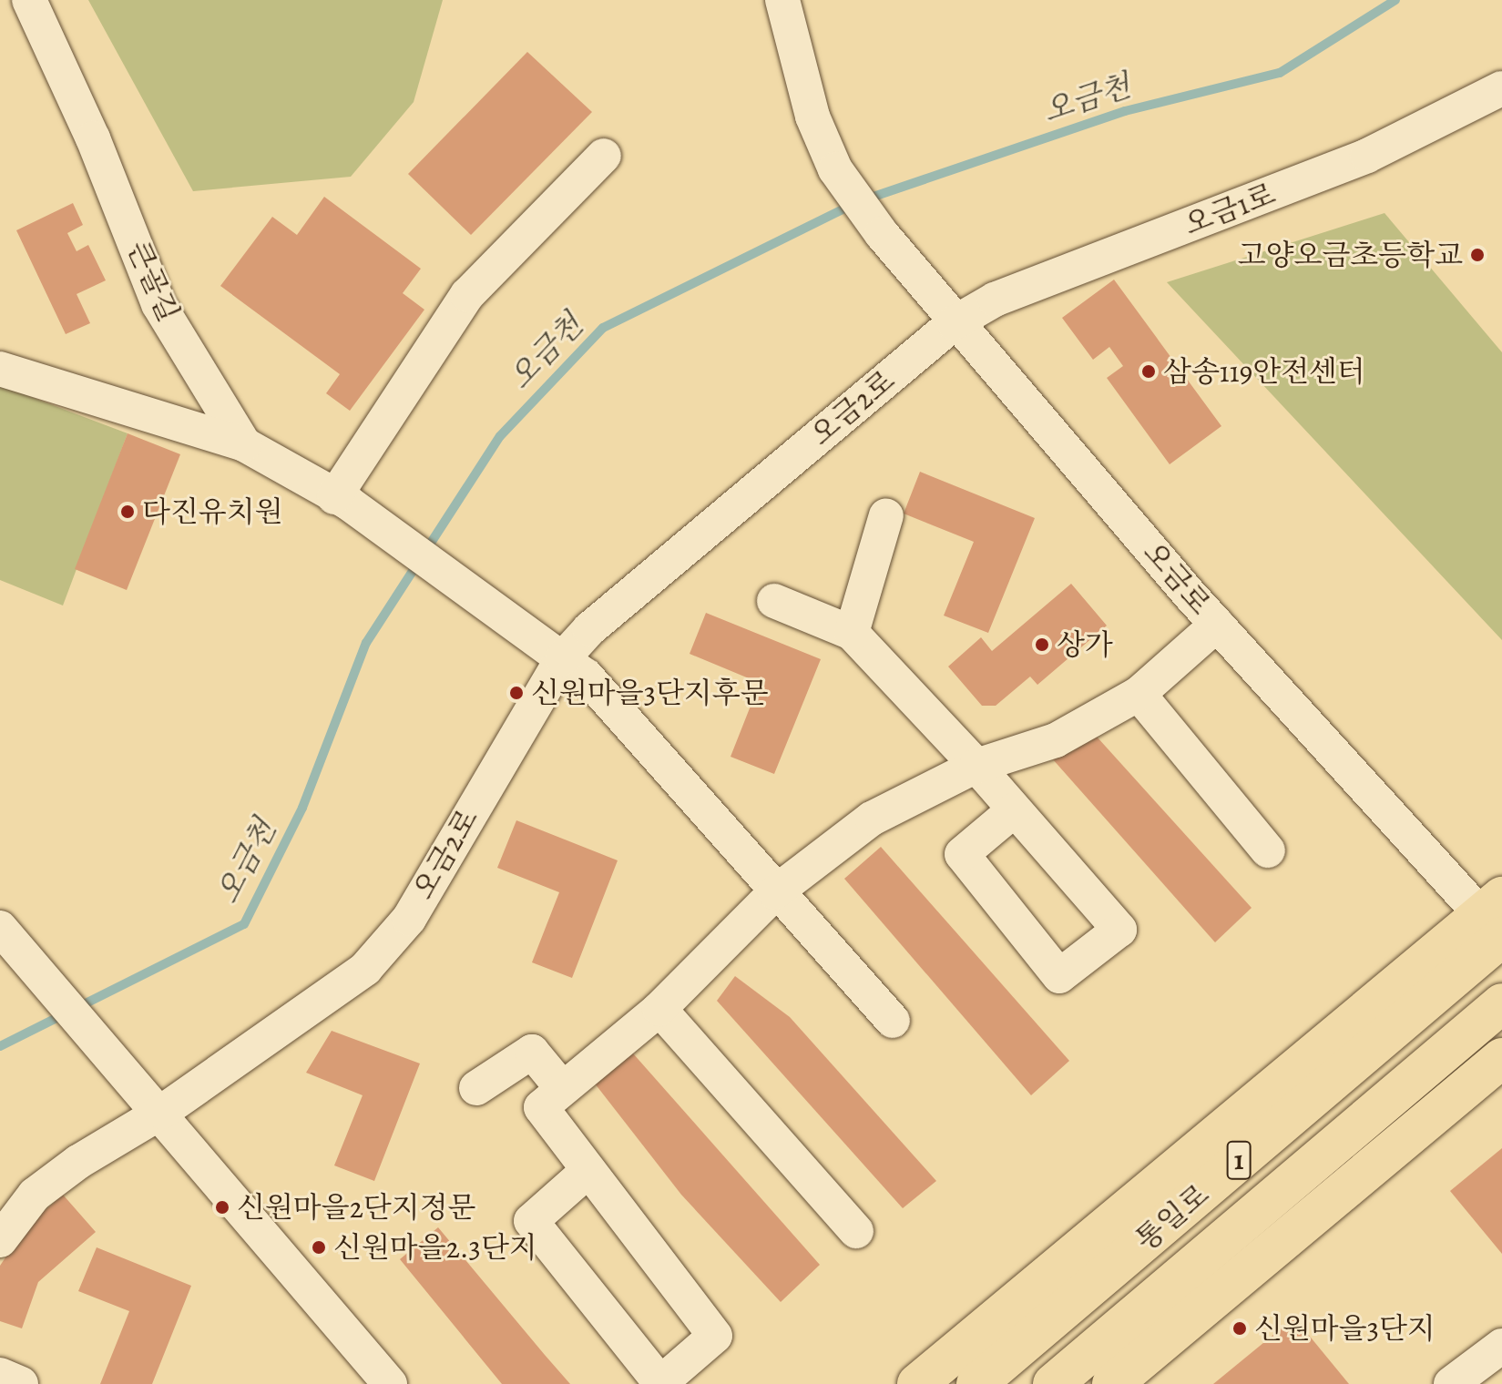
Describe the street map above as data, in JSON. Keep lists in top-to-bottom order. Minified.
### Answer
{"streets":{"main road":["1","통일로"],"street":["오금1로","큰골길","오금2로","오금로"]},"crossings":[["오금1로","오금2로"],["오금1로","오금로"],["큰골길","오금2로"],["오금2로","오금로"],["오금로","통일로"]],"water":["오금천"],"places":["고양오금초등학교","삼송119안전센터","다진유치원","상가","신원마을3단지후문","신원마을2단지정문","신원마을2.3단지","신원마을3단지"]}
